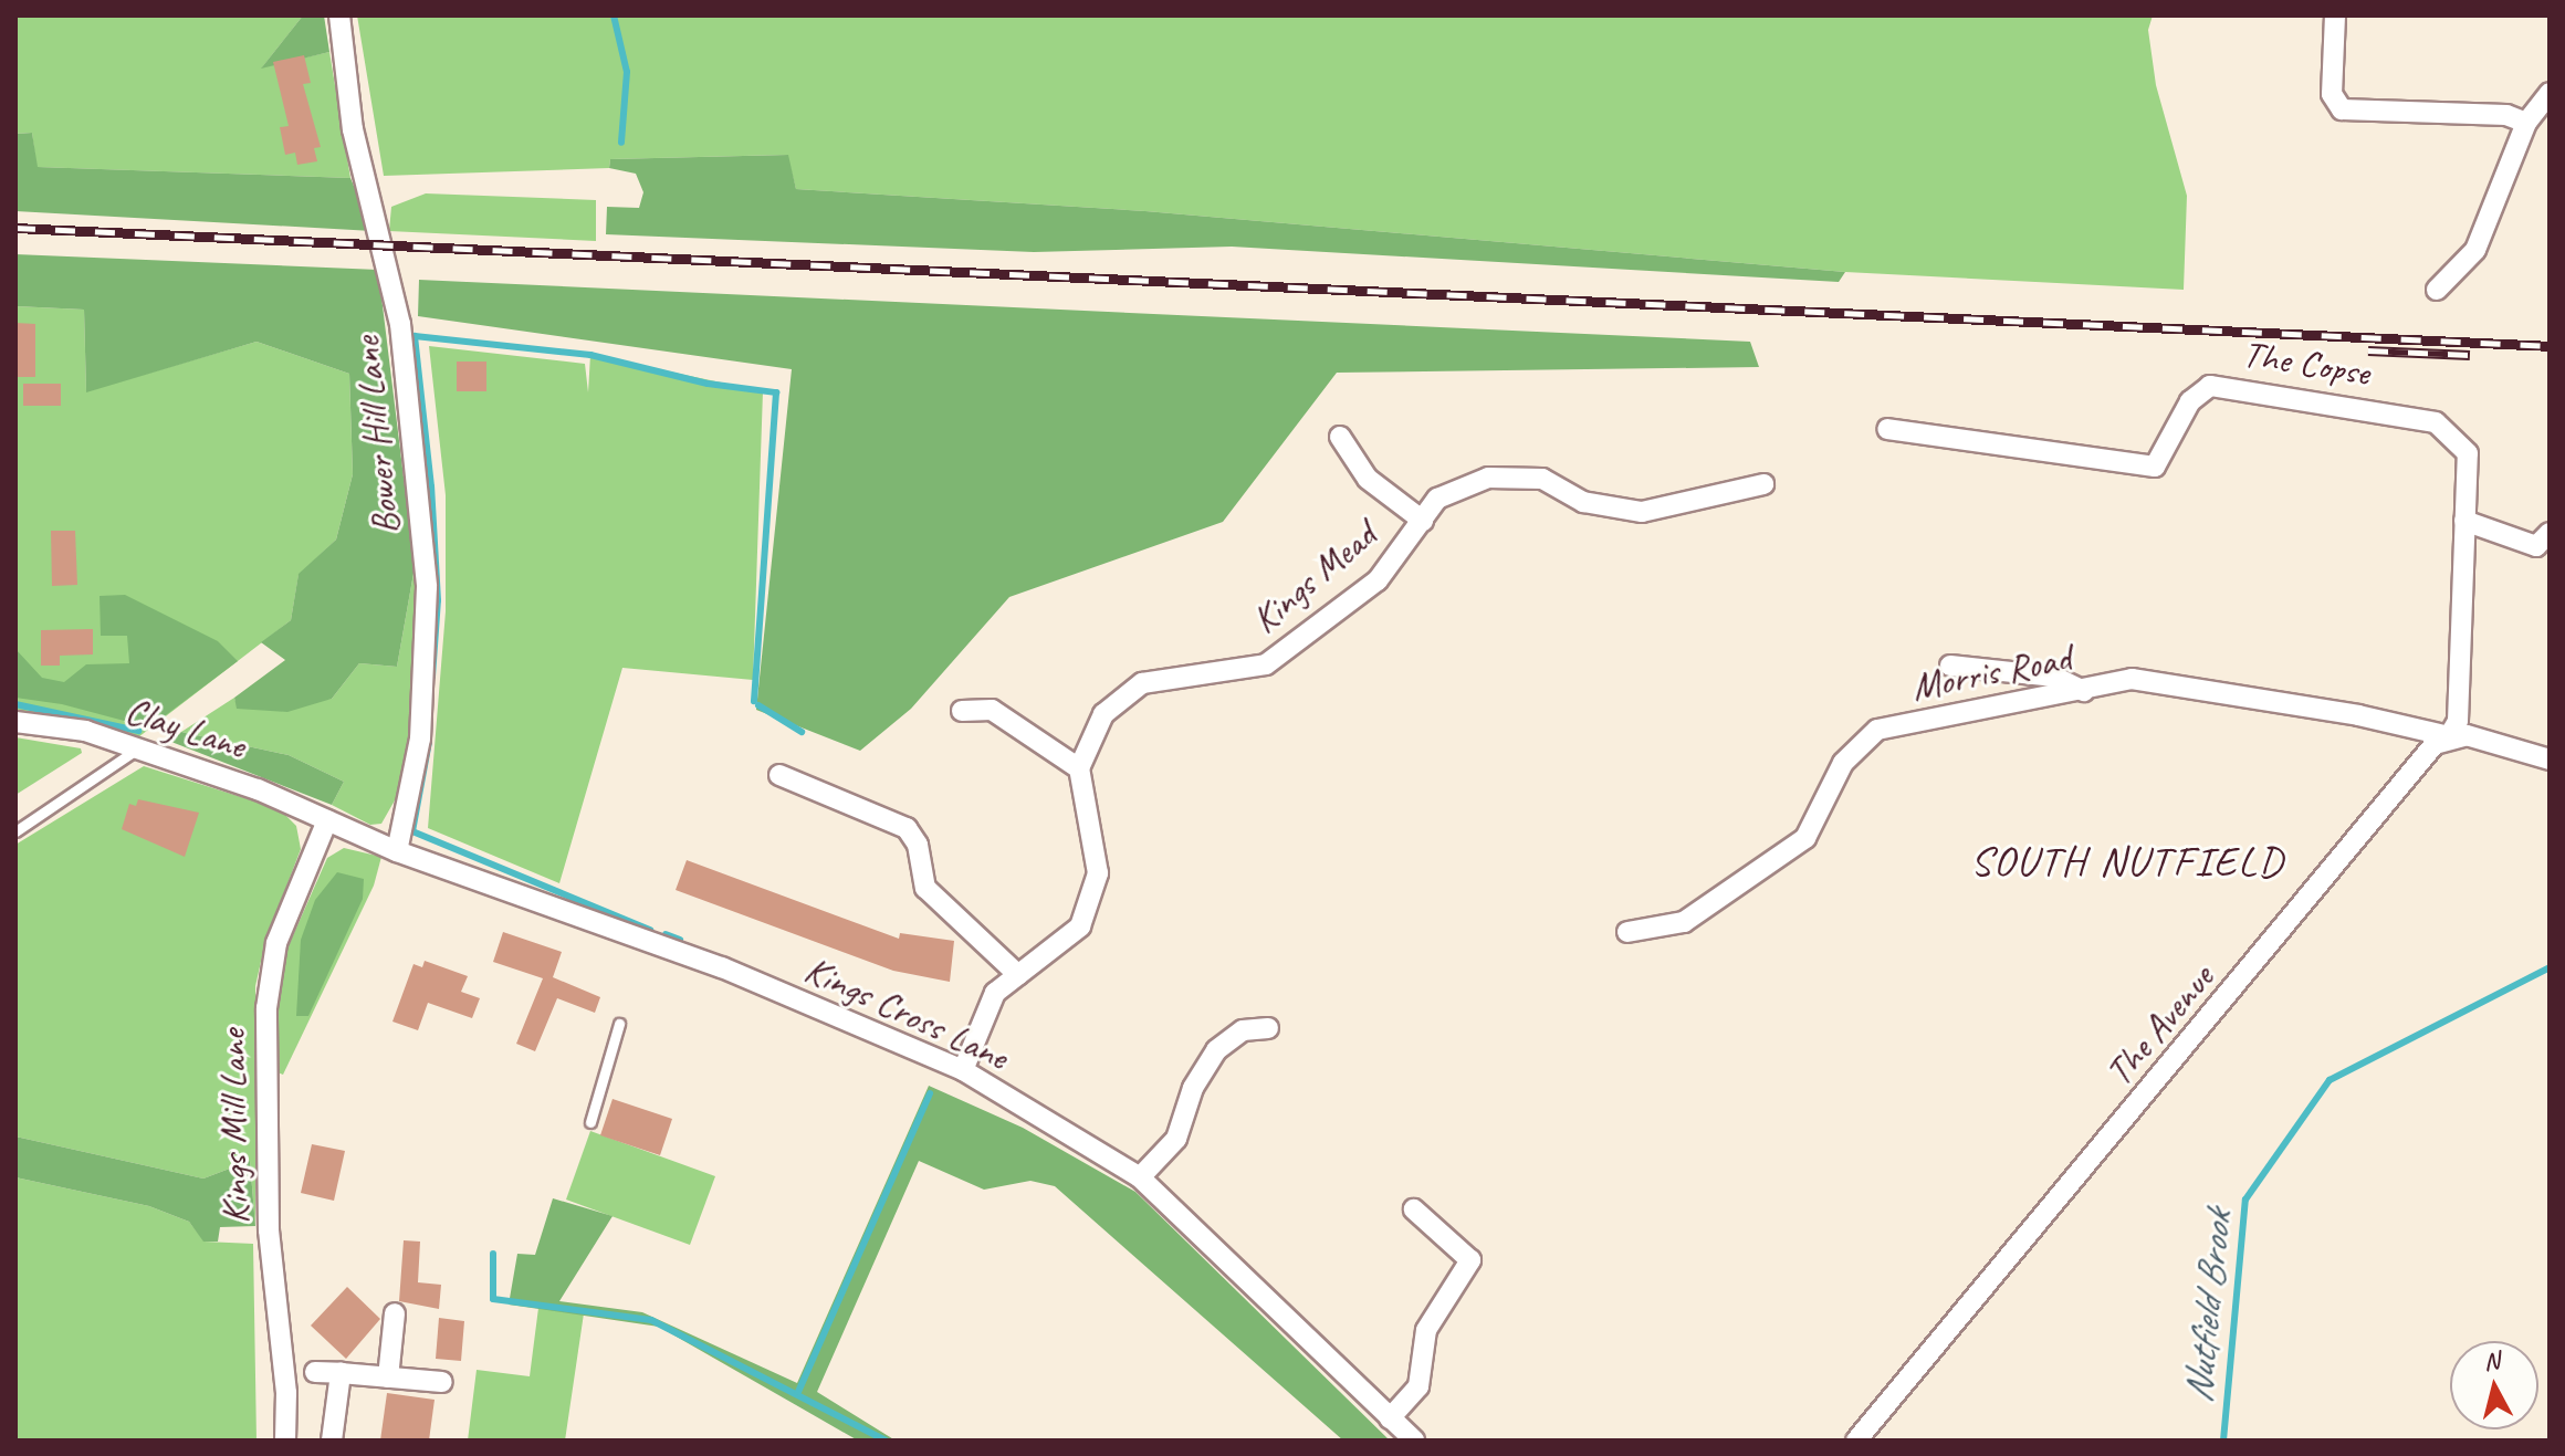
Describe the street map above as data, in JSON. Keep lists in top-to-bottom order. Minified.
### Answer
{"streets":{"street":["The Copse","Bower Hill Lane","Kings Mead","Morris Road","Clay Lane","Kings Cross Lane","The Avenue","Kings Mill Lane"]},"crossings":[["Bower Hill Lane","Kings Cross Lane"],["Morris Road","The Avenue"],["Clay Lane","Kings Cross Lane"],["Clay Lane","Kings Mill Lane"],["Kings Cross Lane","Kings Mill Lane"]],"districts":["SOUTH NUTFIELD"],"water":["Nutfield Brook"],"north":"top"}
